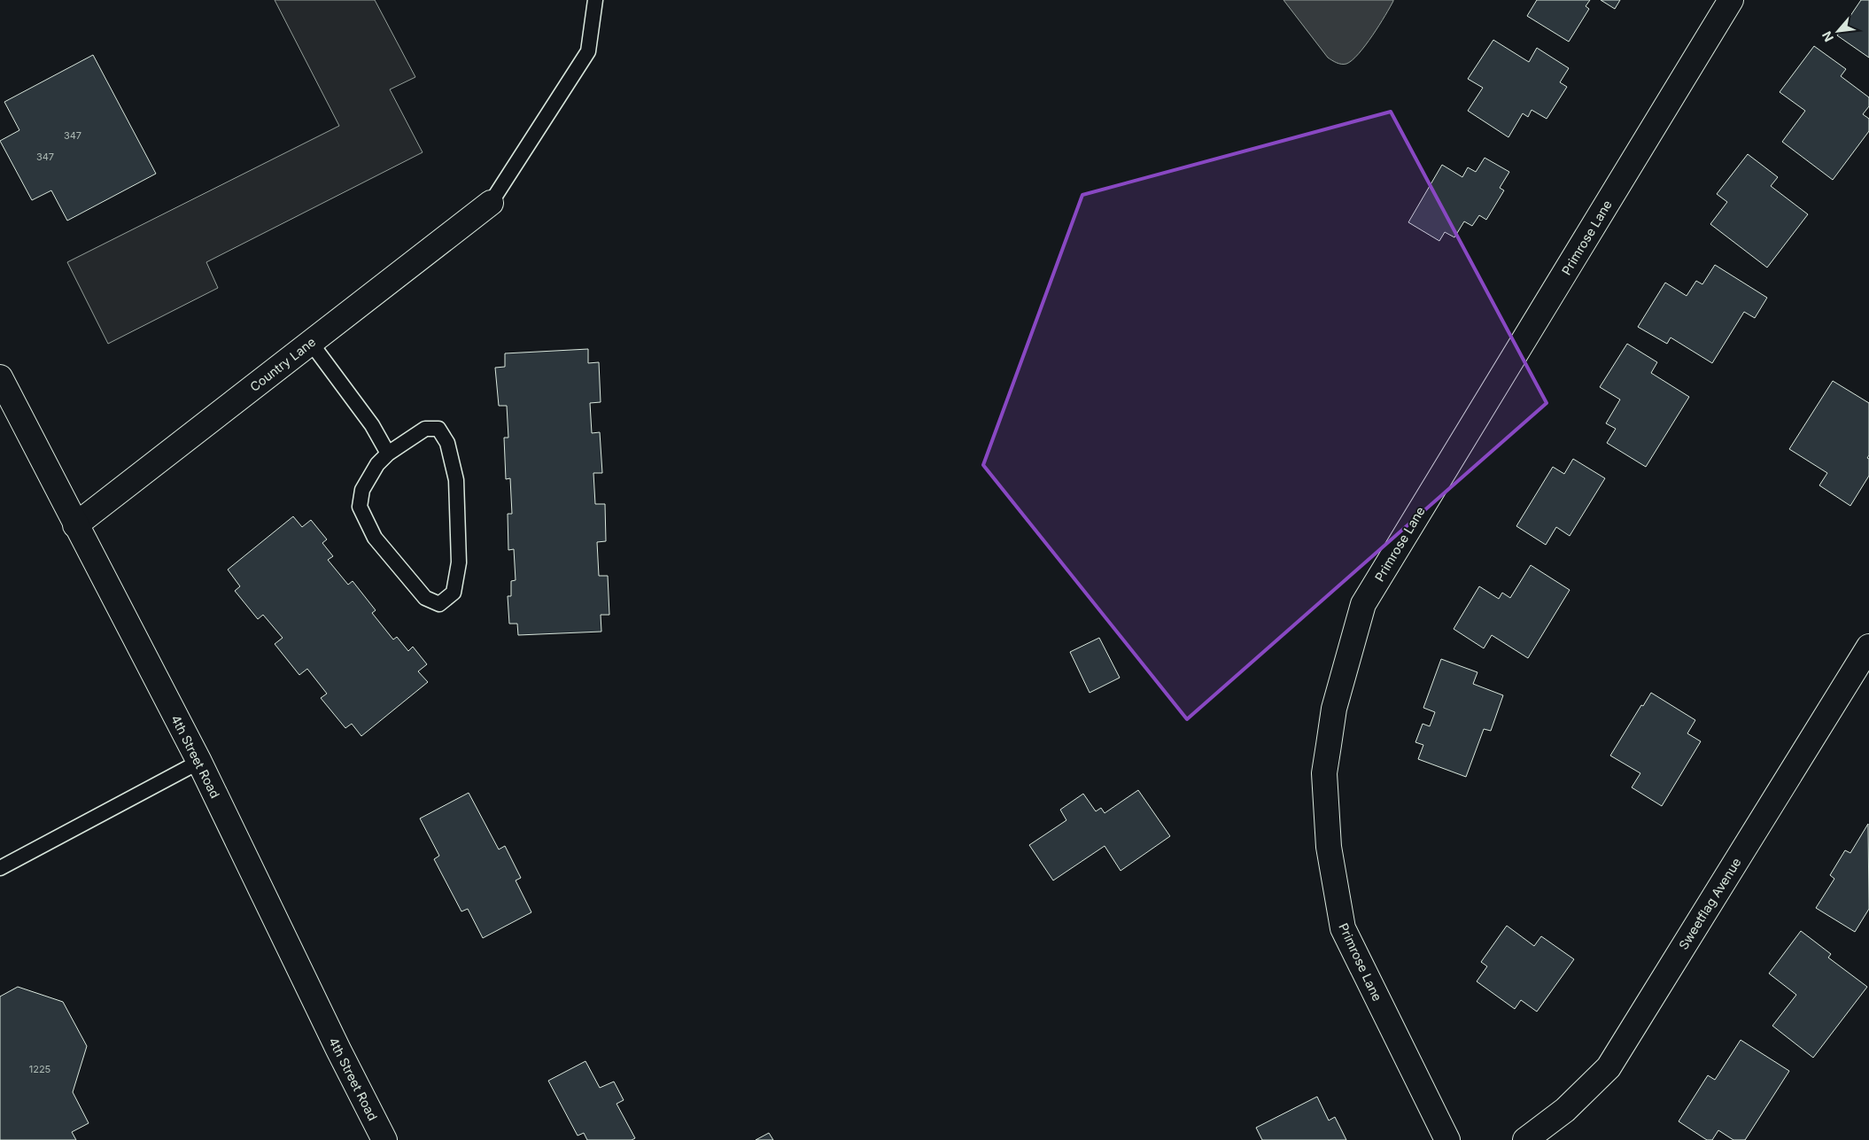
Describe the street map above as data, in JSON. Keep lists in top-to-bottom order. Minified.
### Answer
{"streets":{"street":["Primrose Lane","Country Lane","4th Street Road","Sweetflag Avenue"]},"crossings":[["Country Lane","4th Street Road"]],"house_numbers":["347","347","1225"],"north":"bottom left"}
